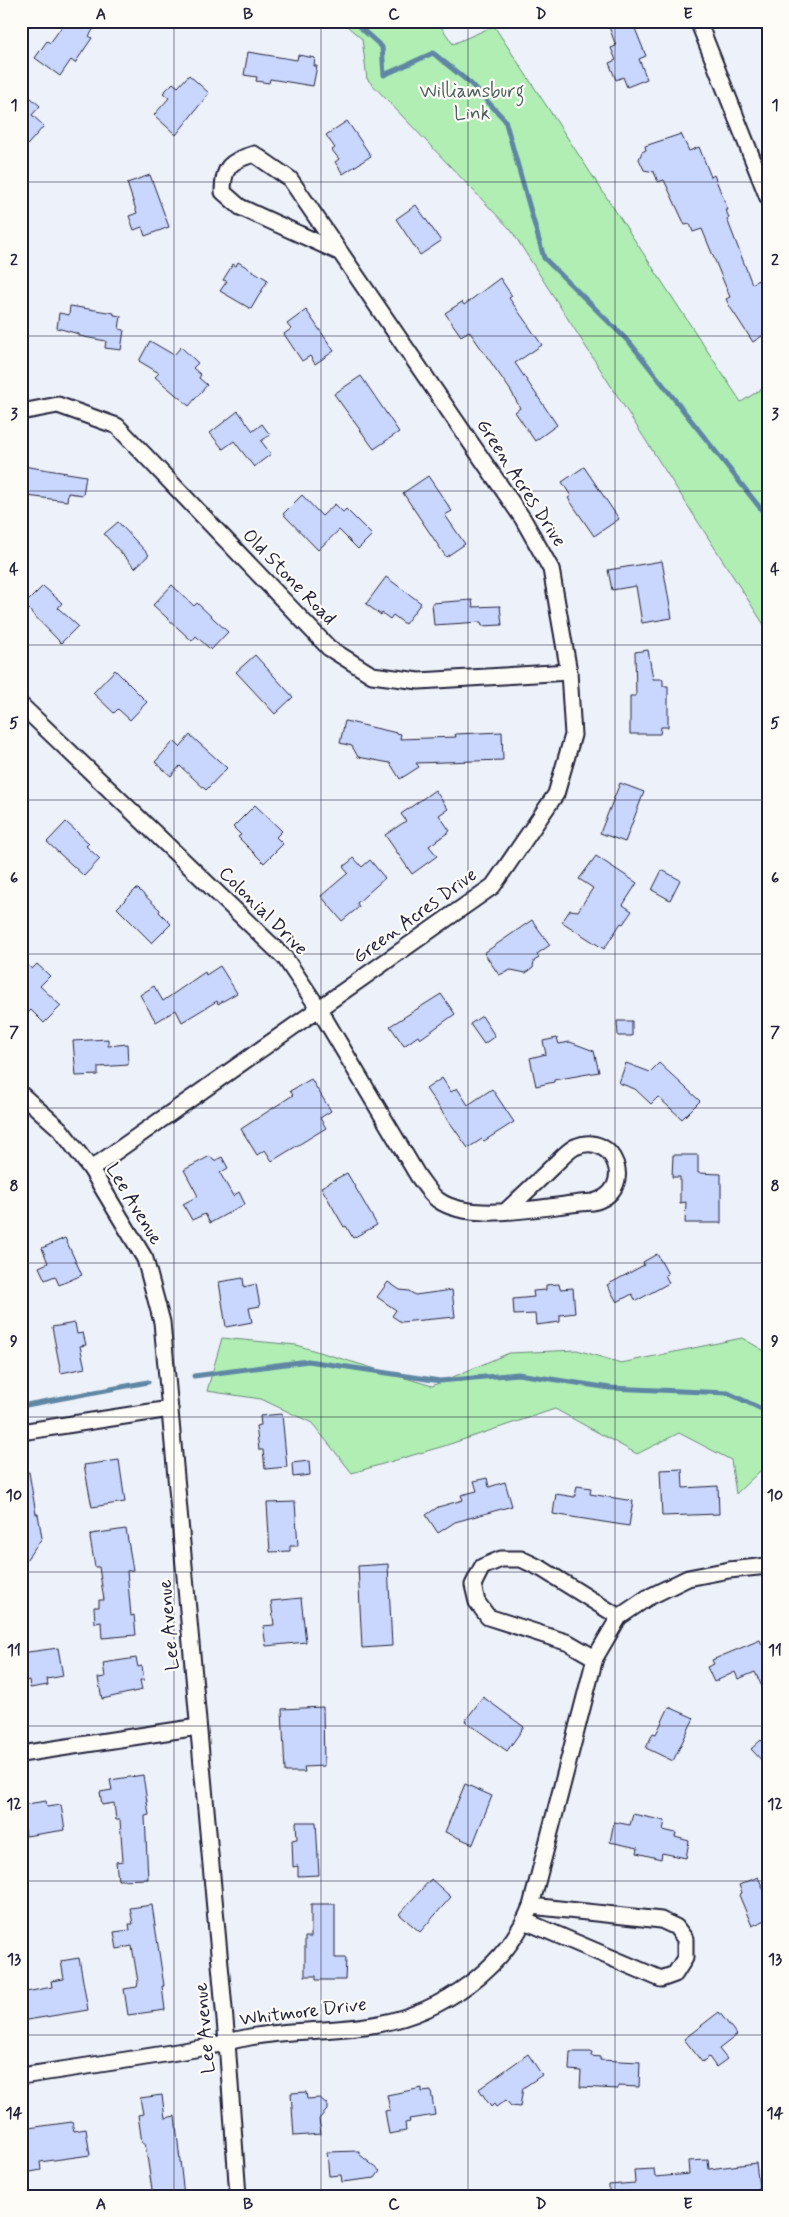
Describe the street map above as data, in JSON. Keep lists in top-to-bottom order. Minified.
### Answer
{"streets":{"street":["Green Acres Drive","Old Stone Road","Colonial Drive","Lee Avenue","Whitmore Drive"]},"crossings":[["Green Acres Drive","Old Stone Road"],["Green Acres Drive","Colonial Drive"],["Green Acres Drive","Lee Avenue"],["Lee Avenue","Whitmore Drive"]],"parks":["Williamsburg Link"],"grid":{"columns":["A","B","C","D","E"],"rows":["1","2","3","4","5","6","7","8","9","10","11","12","13","14"]}}
